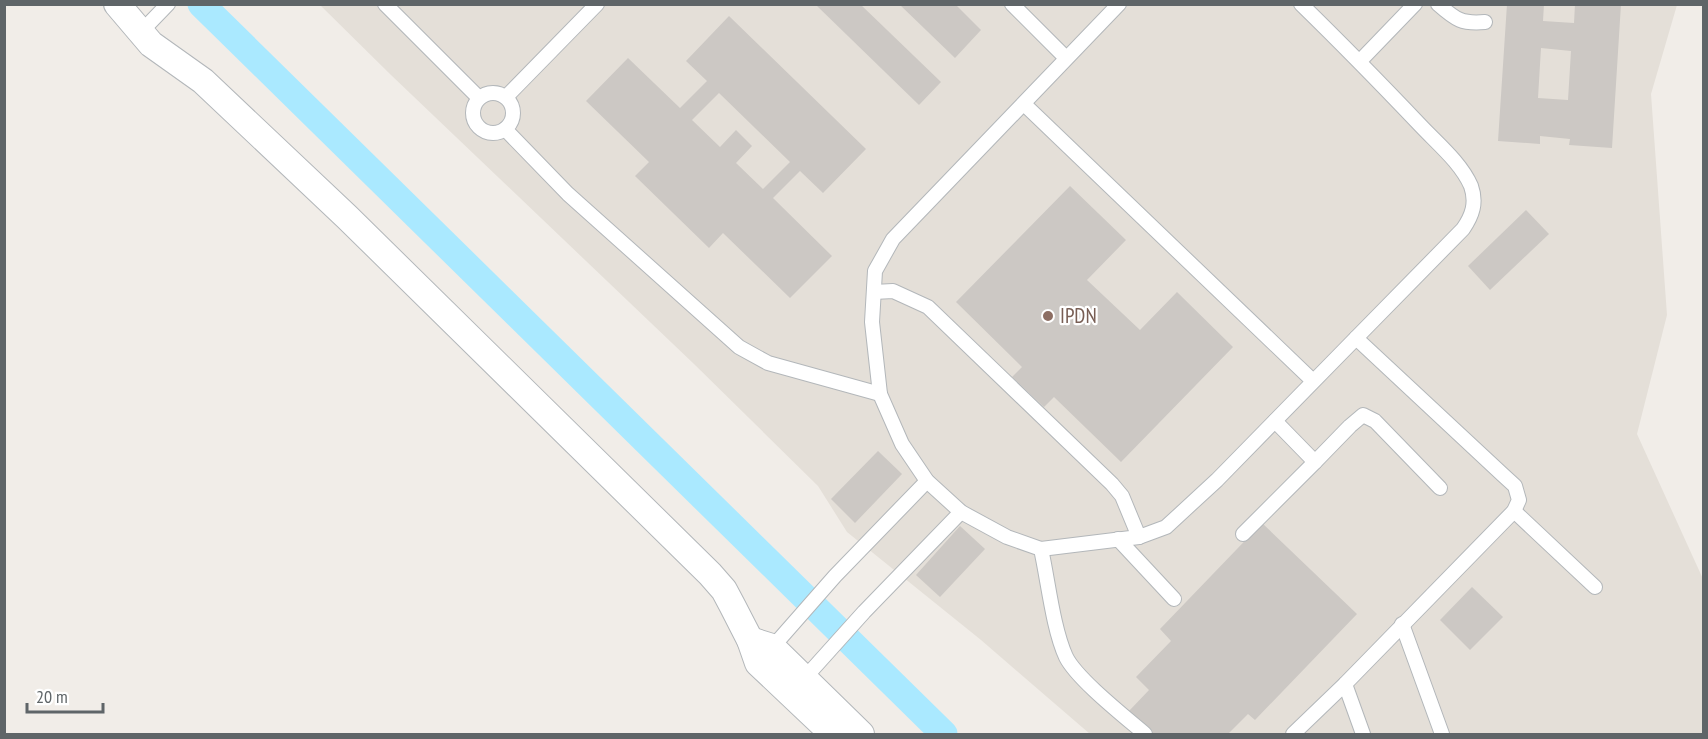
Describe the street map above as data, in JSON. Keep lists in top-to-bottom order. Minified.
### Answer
{"places":["IPDN"],"scale_bar":"20 m"}
